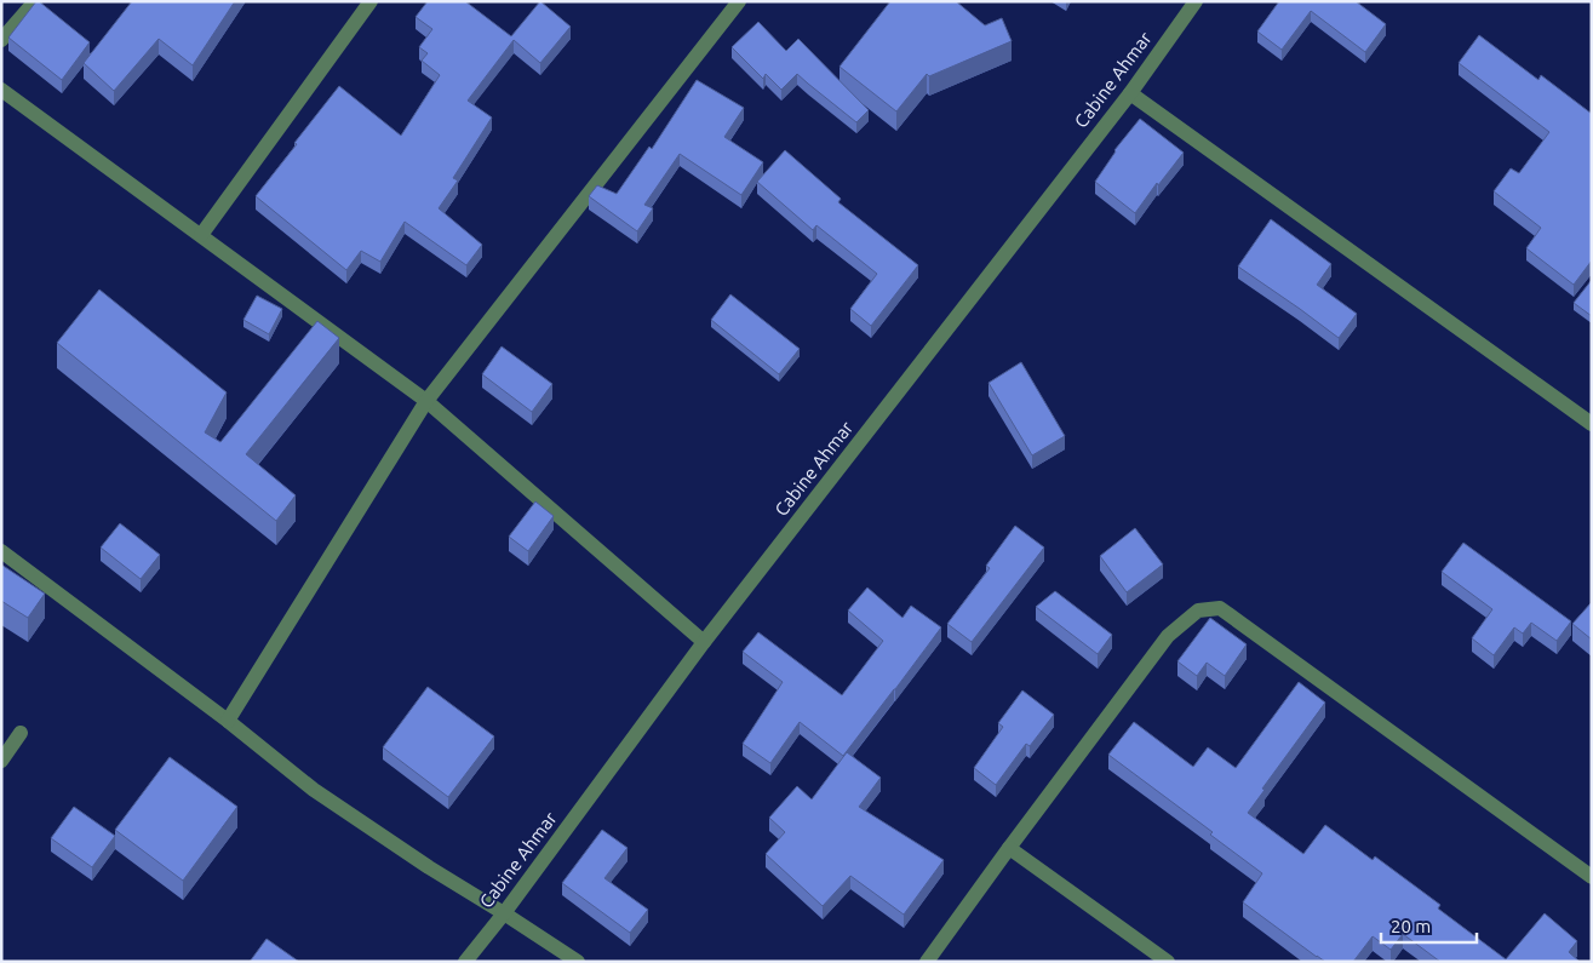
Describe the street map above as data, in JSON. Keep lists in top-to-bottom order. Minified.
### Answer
{"streets":{"street":["Cabine Ahmar"]},"scale_bar":"20 m"}
